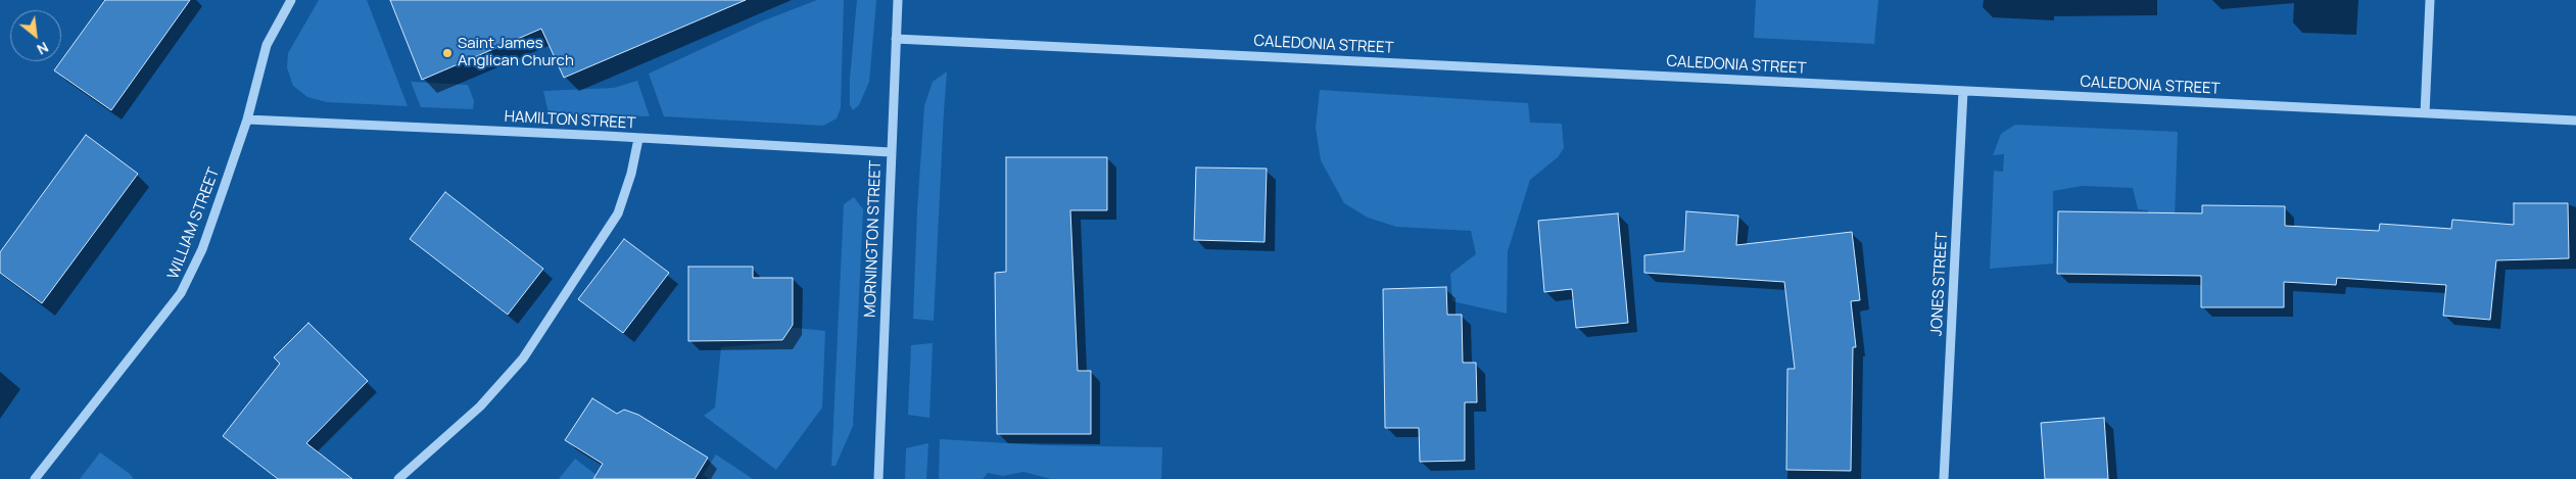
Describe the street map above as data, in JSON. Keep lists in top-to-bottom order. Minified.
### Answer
{"streets":{"street":["CALEDONIA STREET","HAMILTON STREET","WILLIAM STREET","MORNINGTON STREET","JONES STREET"]},"crossings":[["CALEDONIA STREET","MORNINGTON STREET"],["CALEDONIA STREET","JONES STREET"],["HAMILTON STREET","WILLIAM STREET"],["HAMILTON STREET","MORNINGTON STREET"]],"places":["Saint James Anglican Church"],"north":"bottom right"}
